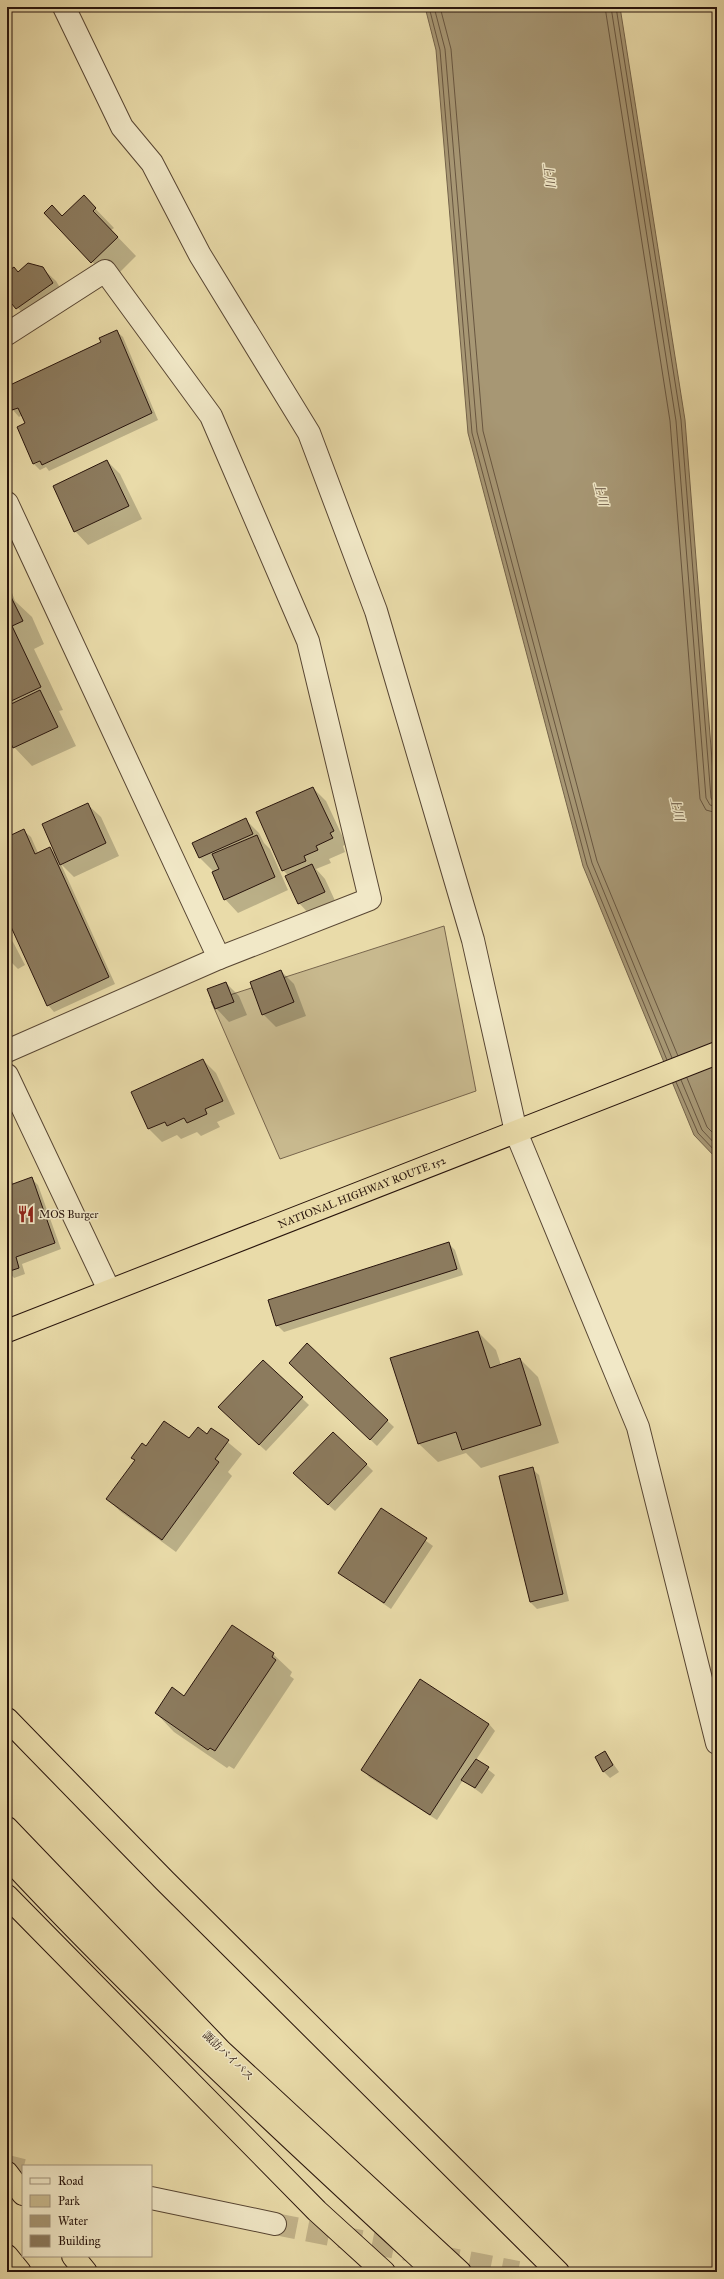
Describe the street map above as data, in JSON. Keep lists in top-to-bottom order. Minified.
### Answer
{"streets":{"highway":["NATIONAL HIGHWAY ROUTE 152","諏訪バイパス"]},"water":["上川"],"places":{"restaurant":["MOS Burger"]},"legend":["Road","Park","Water","Building"]}
